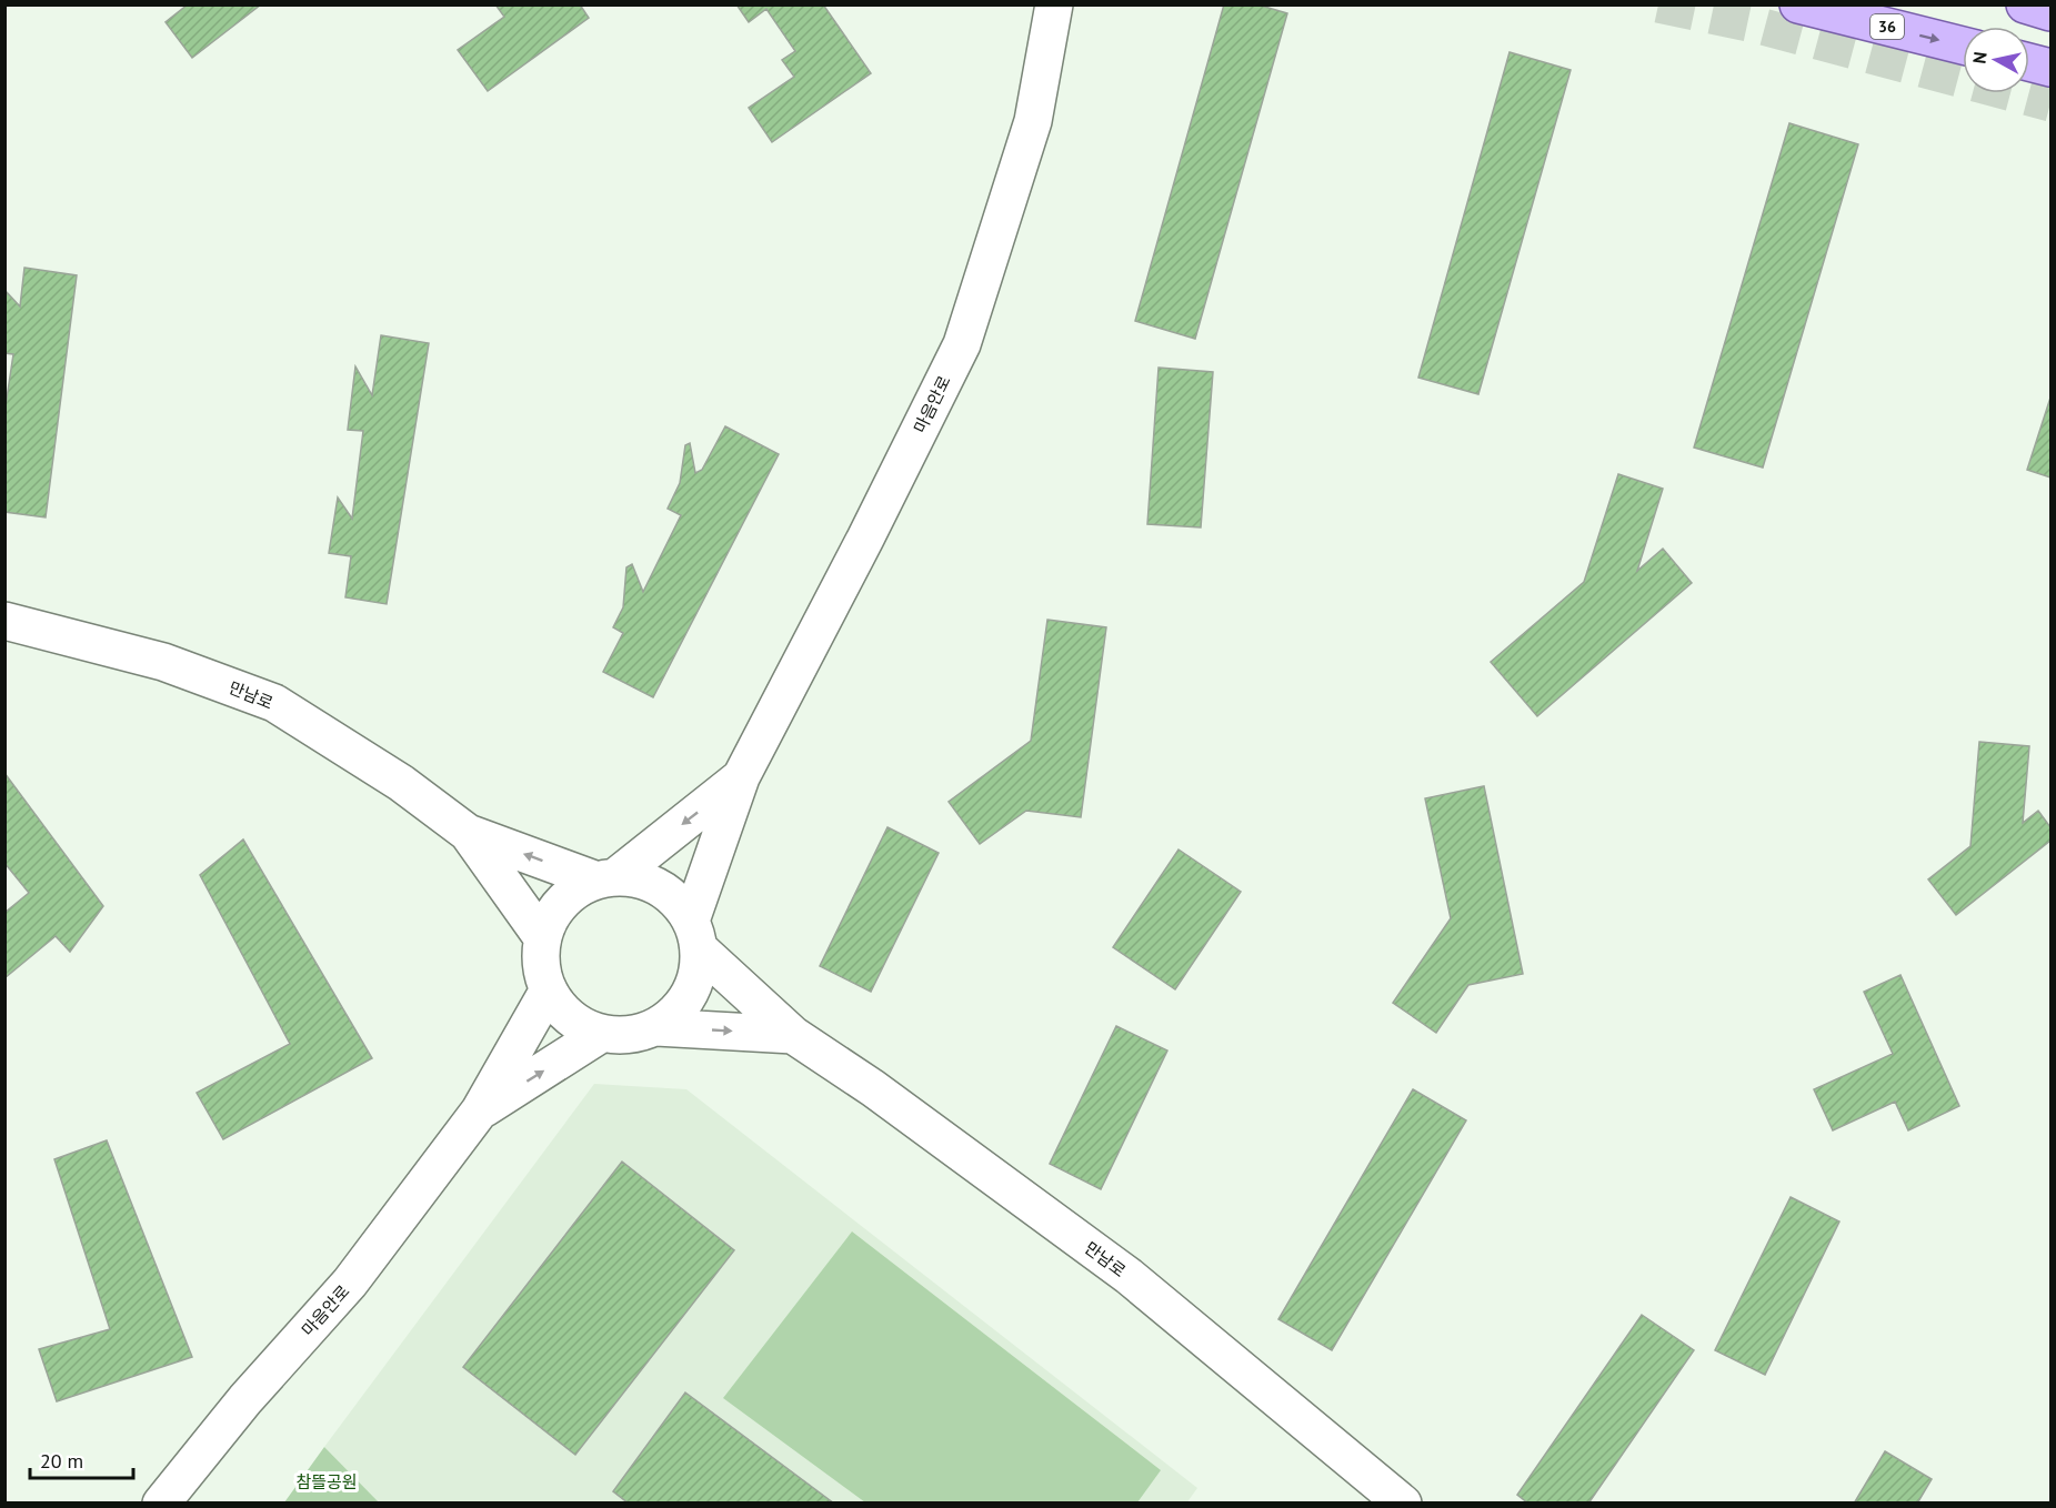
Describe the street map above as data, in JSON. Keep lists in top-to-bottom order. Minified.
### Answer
{"streets":{"main road":["36"],"street":["마음안로","만남로"]},"crossings":[["마음안로","만남로"]],"parks":["참뜰공원"],"scale_bar":"20 m","north":"left"}
